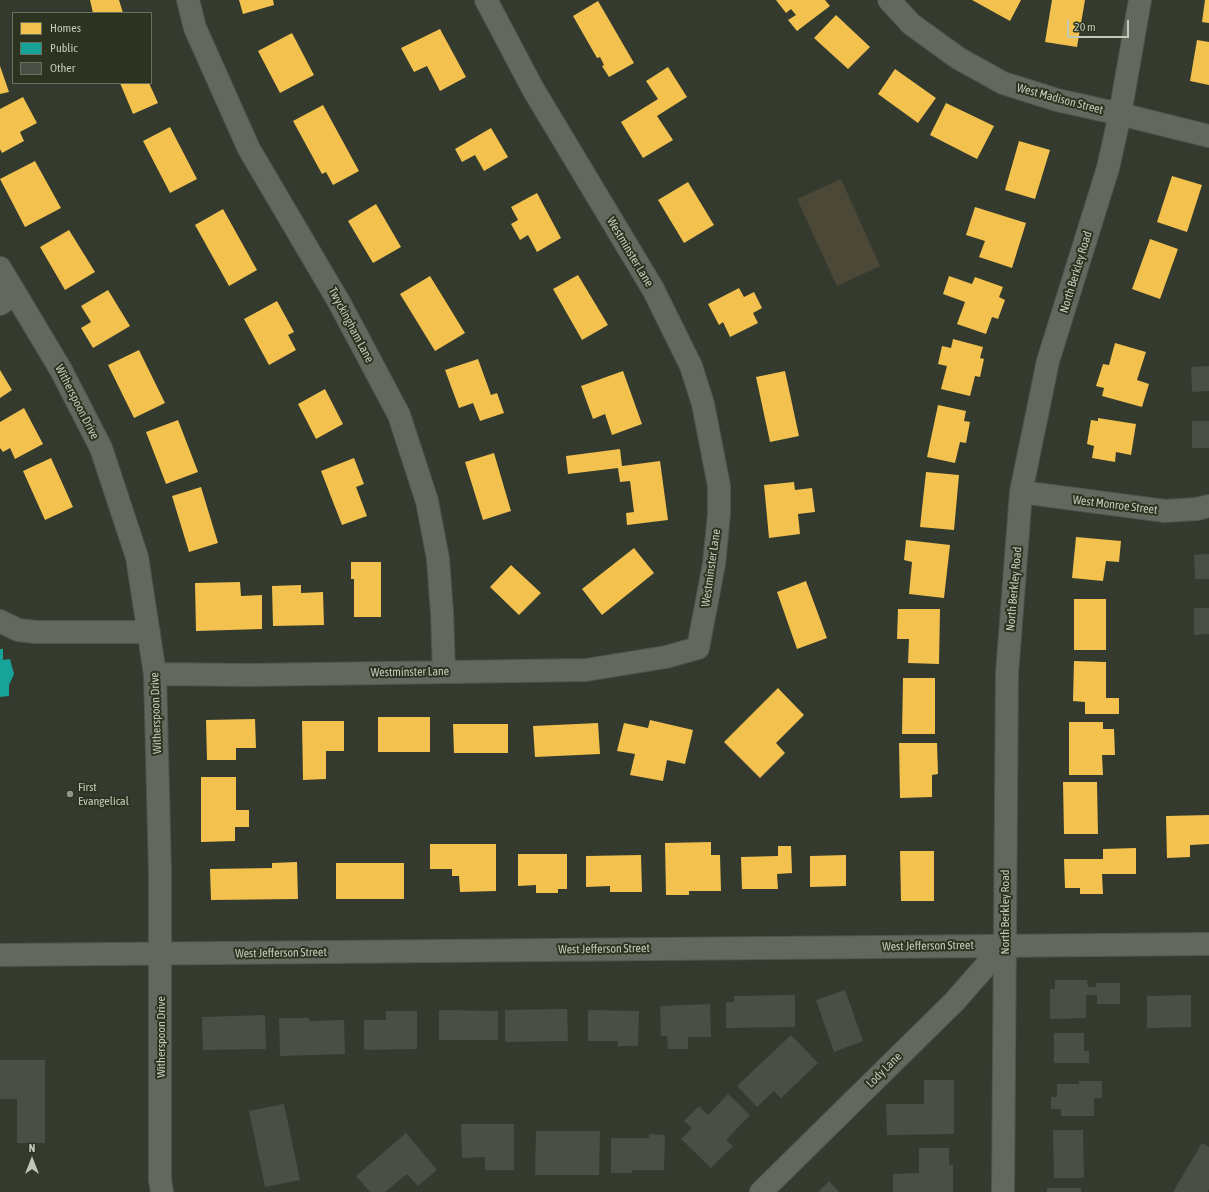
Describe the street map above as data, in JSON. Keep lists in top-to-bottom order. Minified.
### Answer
{"streets":{"street":["West Madison Street","Westminster Lane","North Berkley Road","Twyckingham Lane","Witherspoon Drive","West Monroe Street","West Jefferson Street","Lody Lane"]},"crossings":[["West Madison Street","North Berkley Road"],["Westminster Lane","Twyckingham Lane"],["Westminster Lane","Witherspoon Drive"],["North Berkley Road","West Monroe Street"],["North Berkley Road","West Jefferson Street"],["North Berkley Road","Lody Lane"],["Witherspoon Drive","West Jefferson Street"],["West Jefferson Street","Lody Lane"]],"places":["First Evangelical"],"legend":["Homes","Public","Other"],"scale_bar":"20 m","north":"top"}
